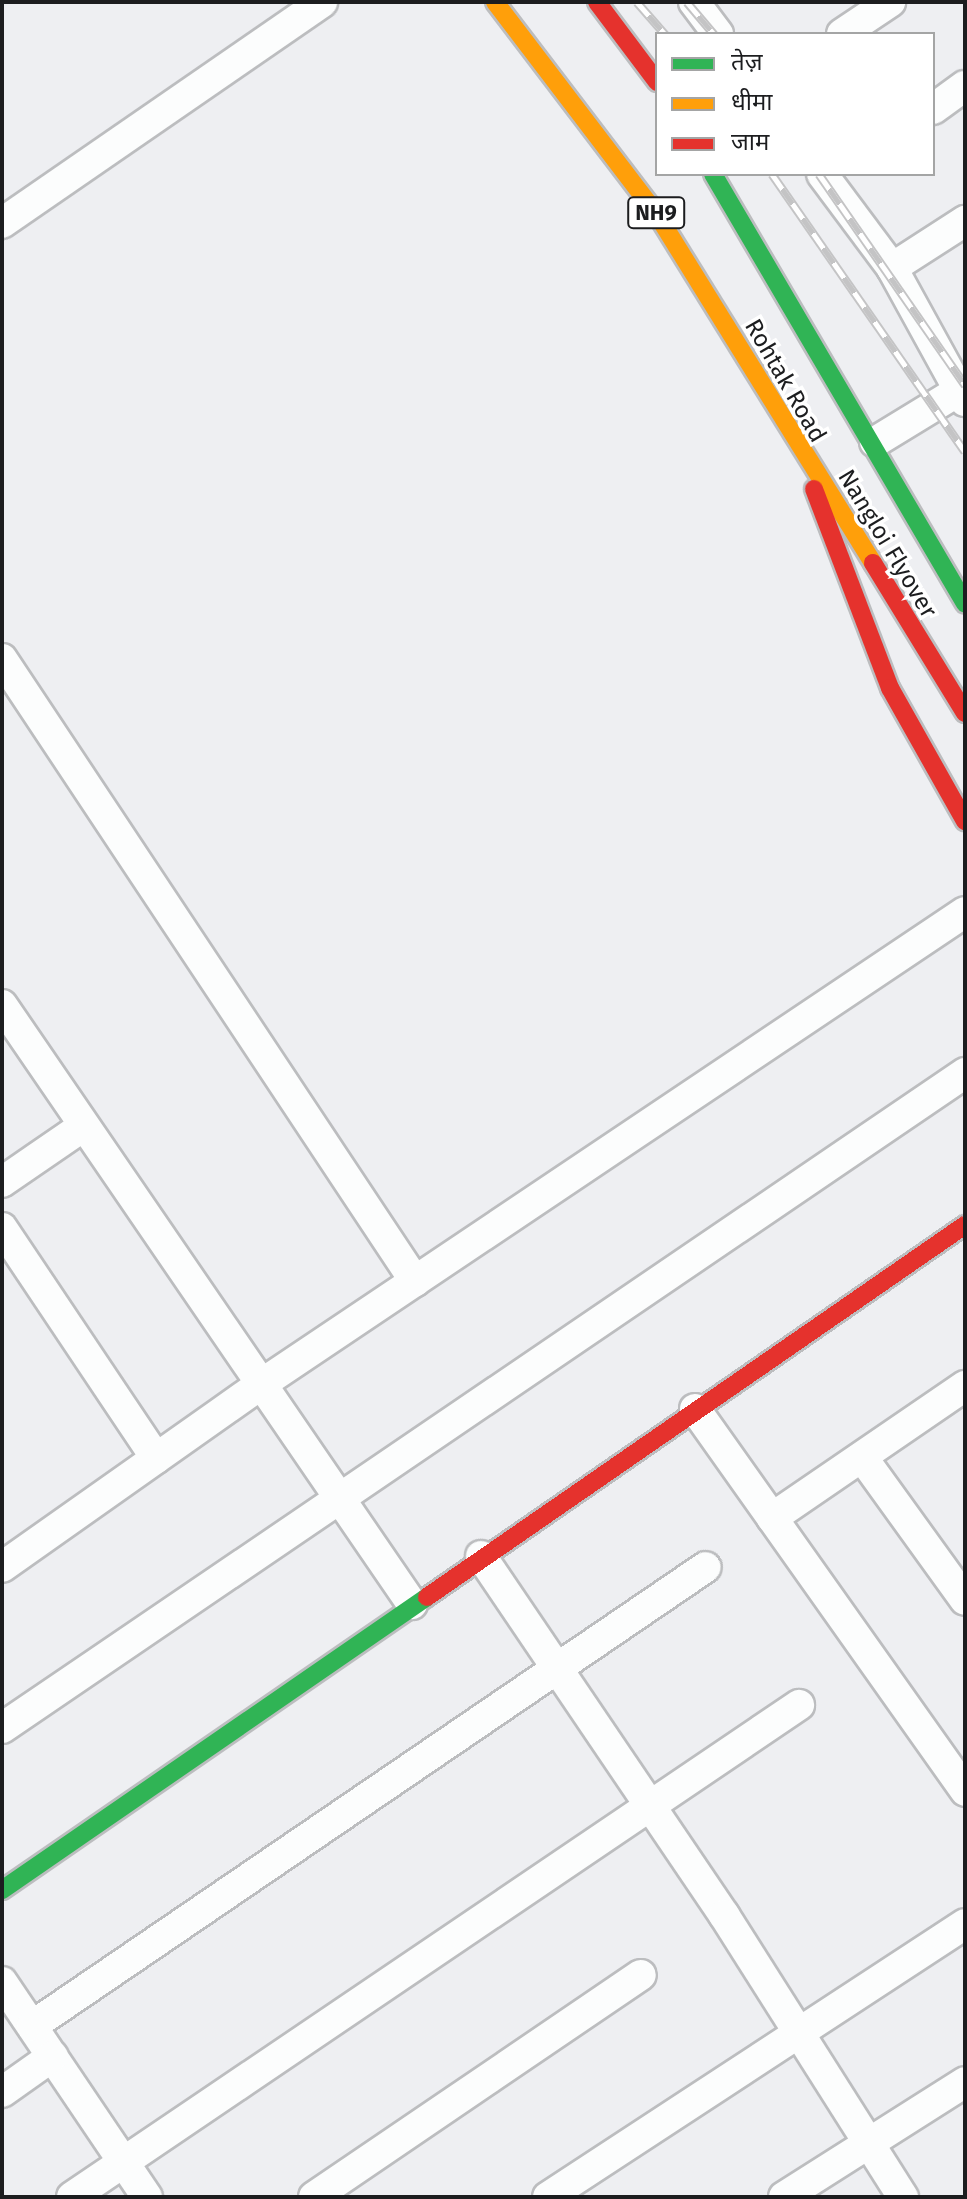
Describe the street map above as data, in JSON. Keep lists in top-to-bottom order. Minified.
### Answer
{"streets":{"main road":["NH9","Rohtak Road","Nangloi Flyover"]},"crossings":[["Rohtak Road","Nangloi Flyover"]],"legend":["तेज़","धीमा","जाम"]}
